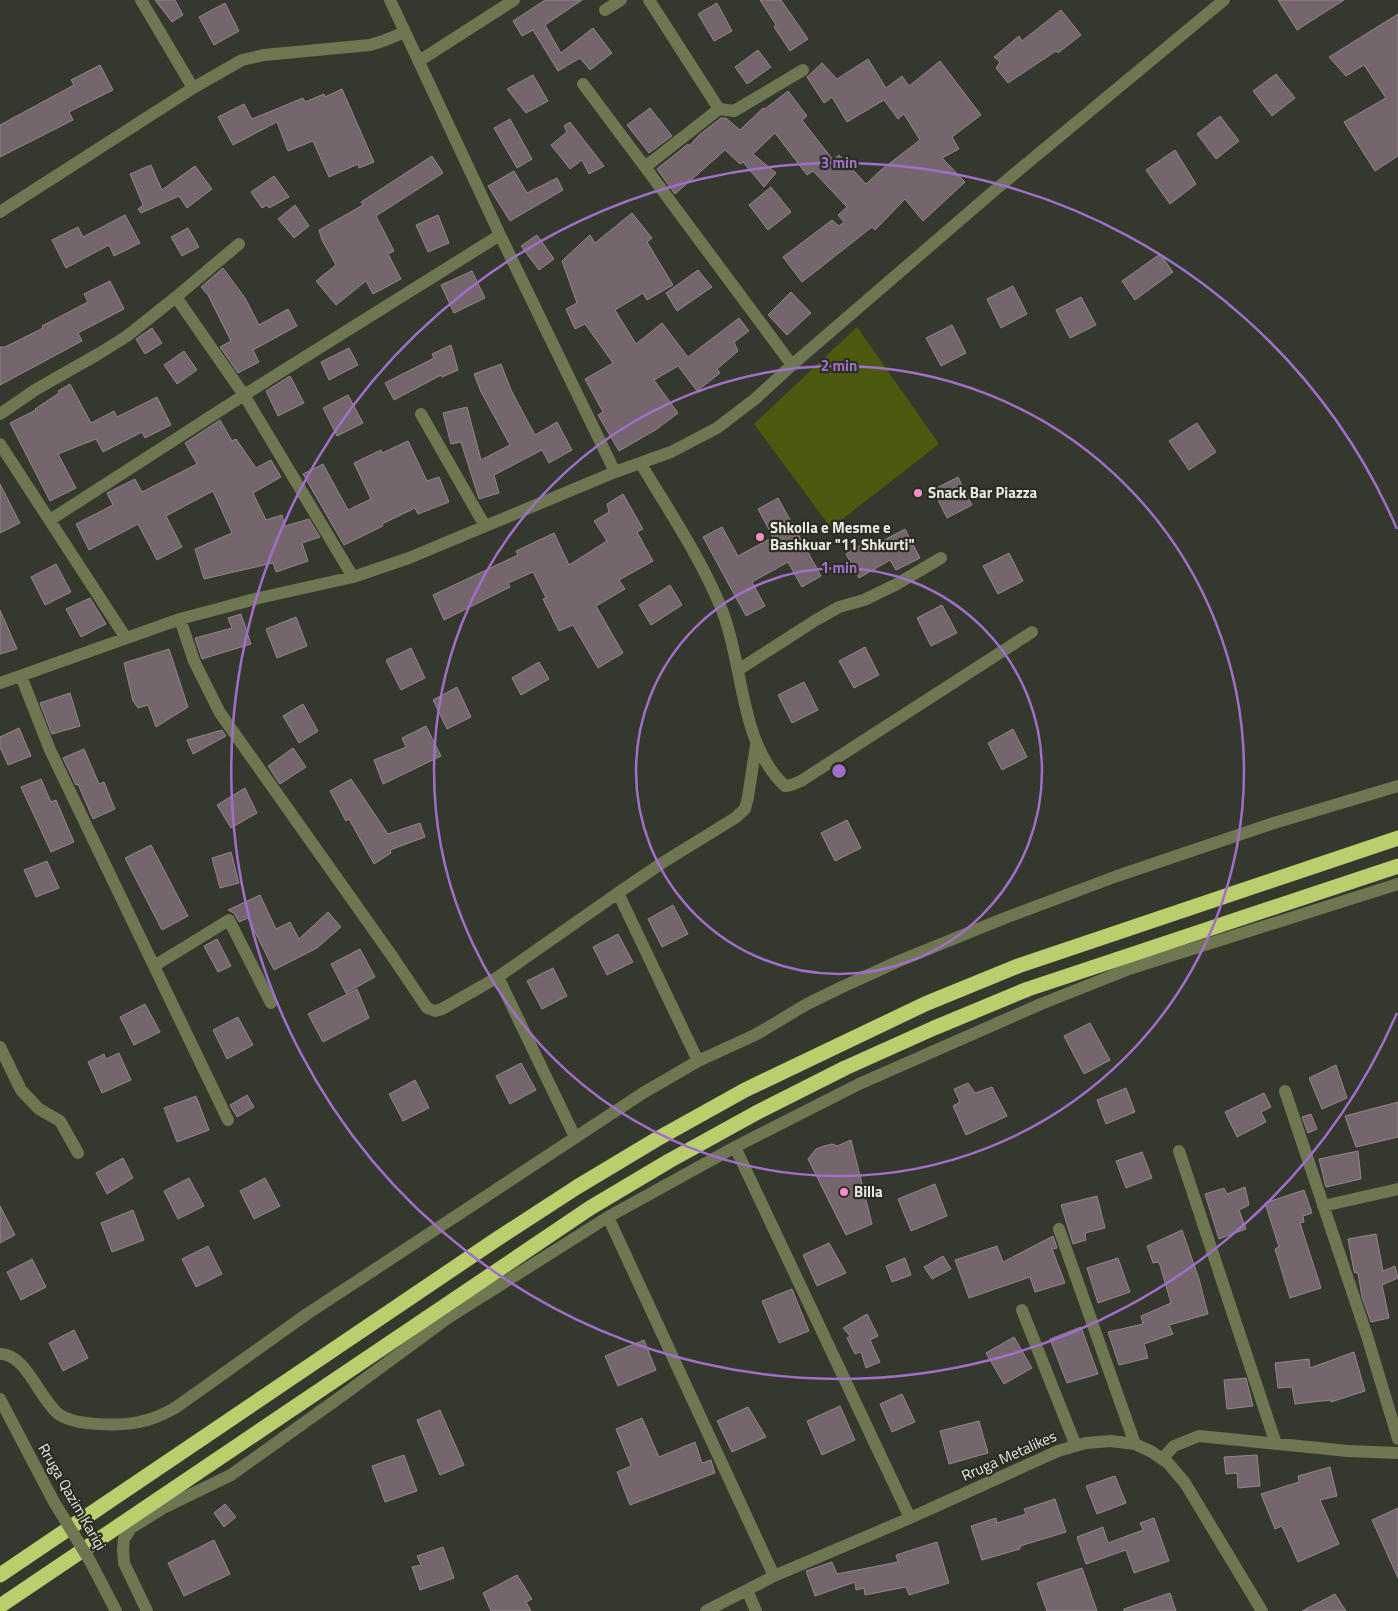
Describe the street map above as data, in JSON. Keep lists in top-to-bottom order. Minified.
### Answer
{"streets":{"street":["Rruga Metalikes","Rruga Qazim Kariqi"]},"places":["Snack Bar Piazza","Shkolla e Mesme e Bashkuar \"11 Shkurti\"","Billa"],"rings":["3 min","2 min","1 min"]}
